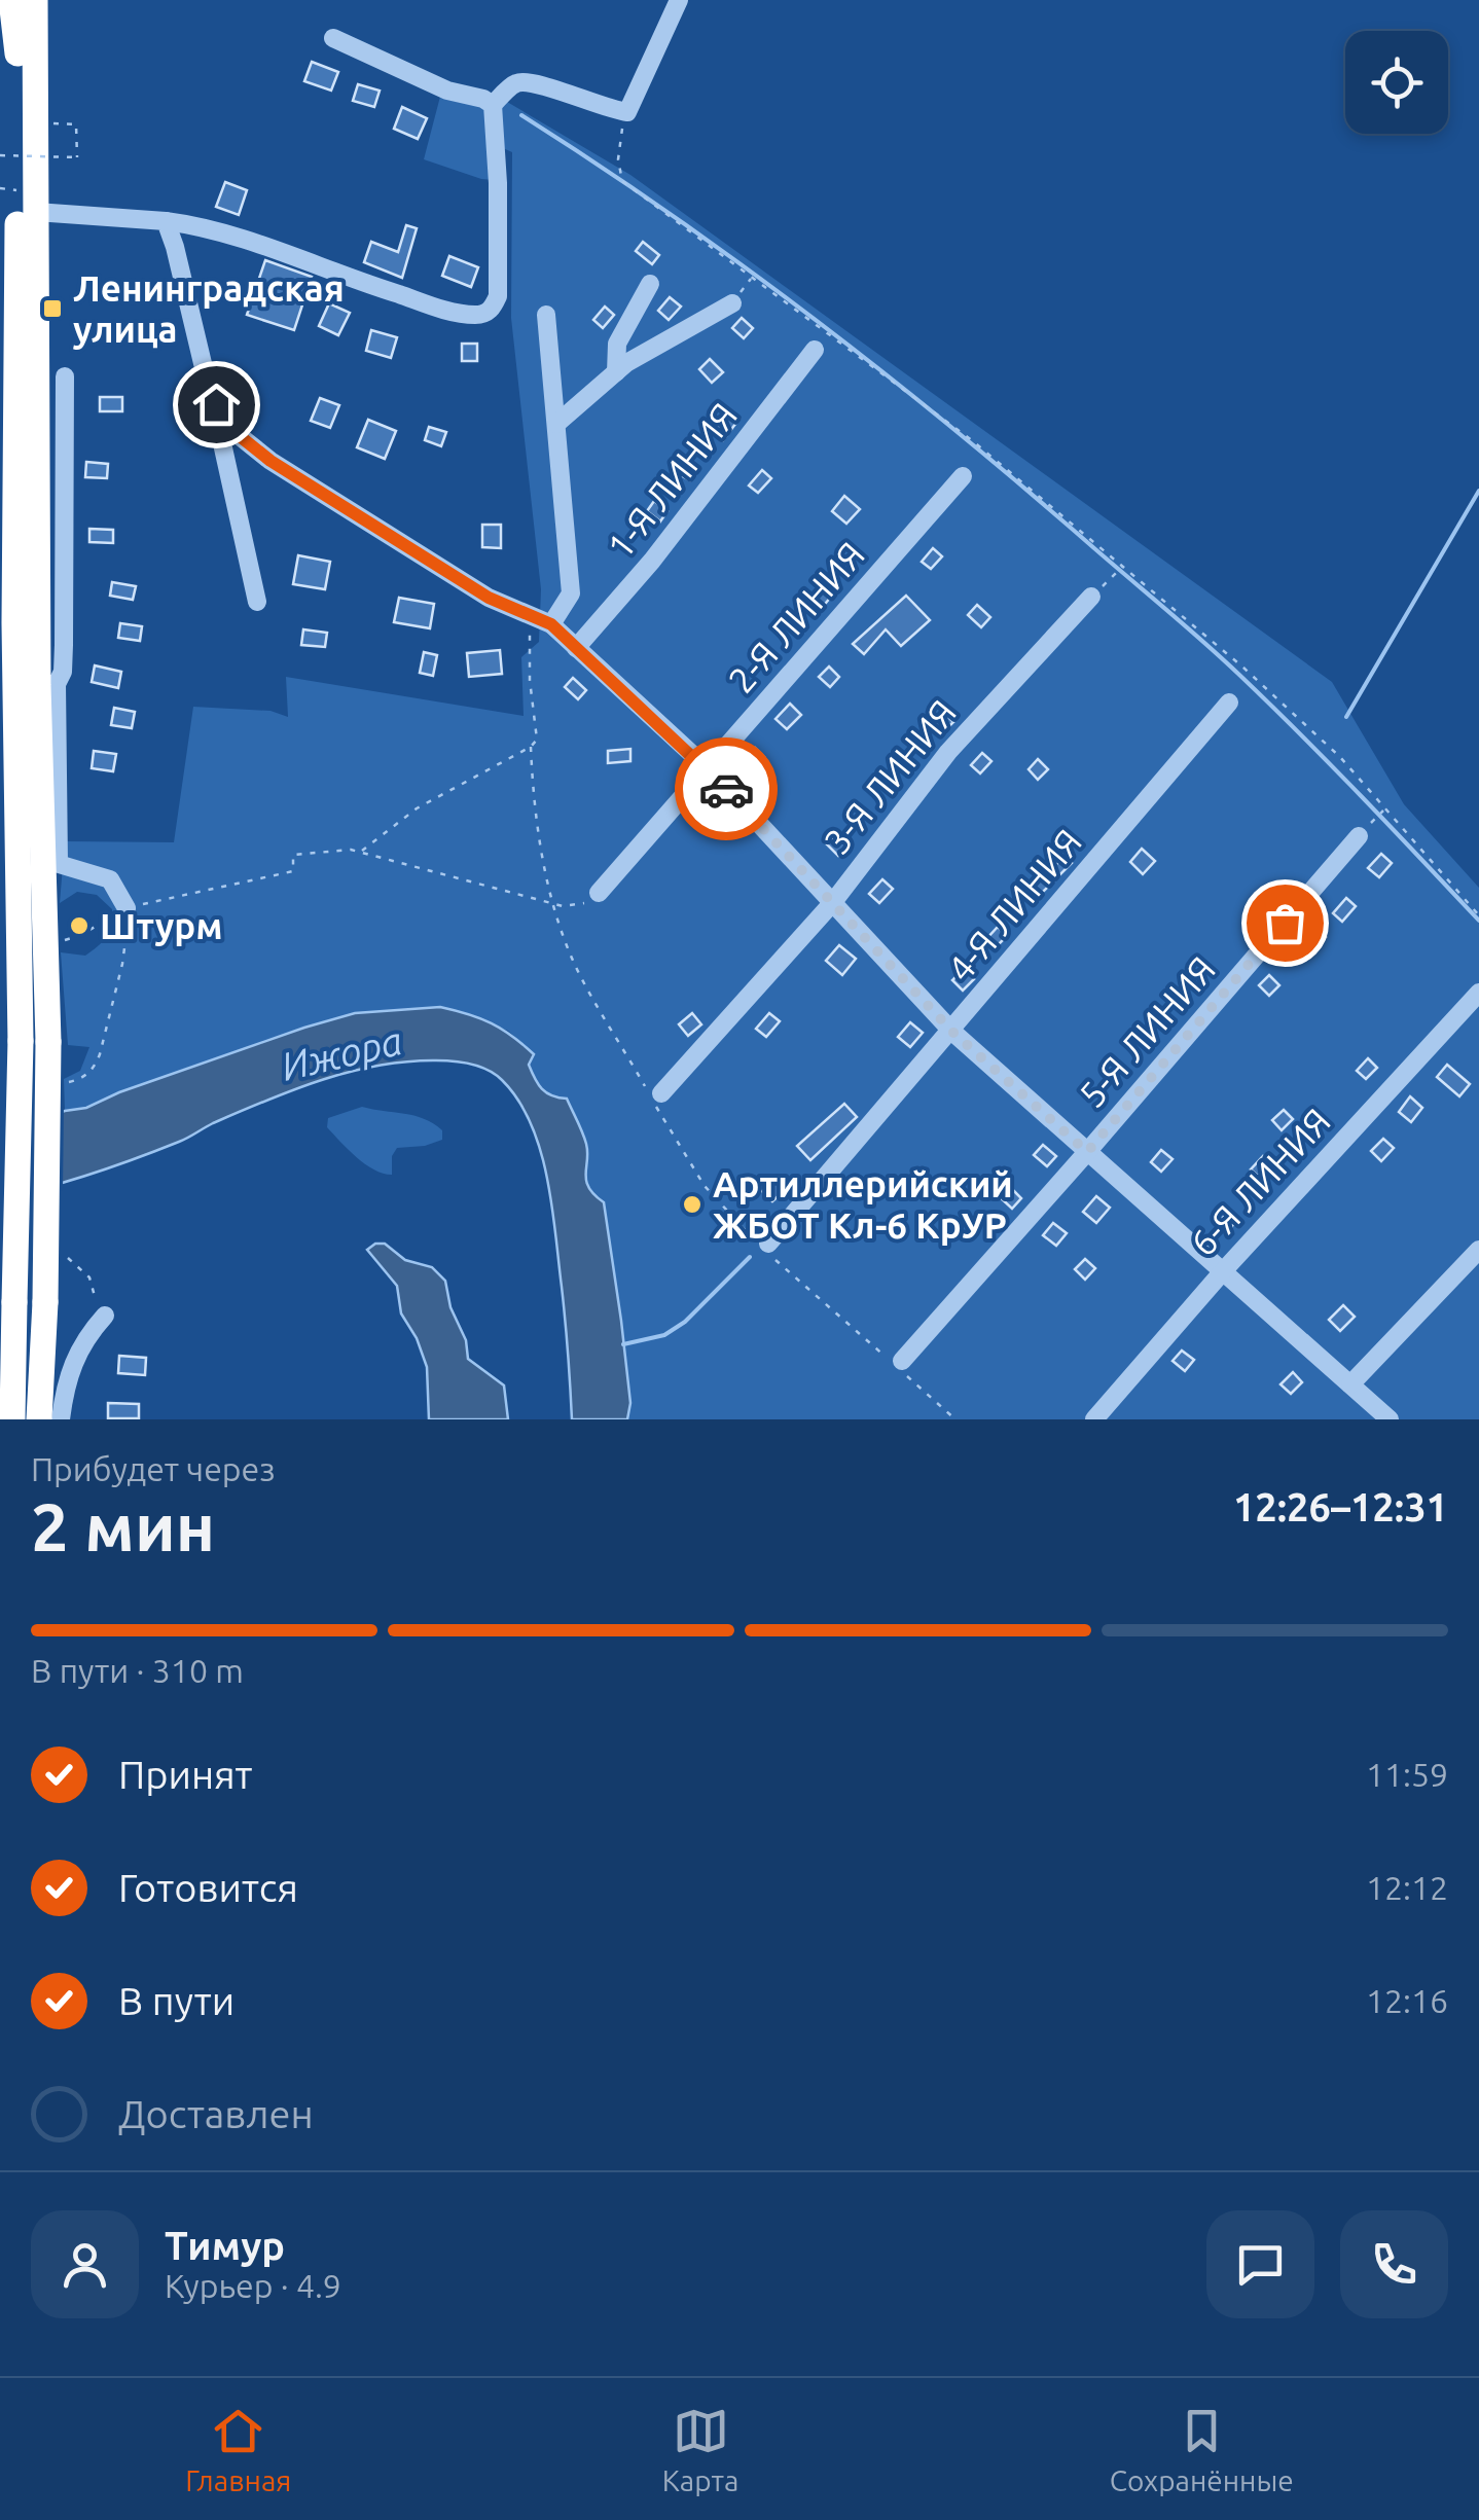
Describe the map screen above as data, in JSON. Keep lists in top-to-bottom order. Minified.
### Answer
{"streets":{"street":["1-Я ЛИНИЯ","2-Я ЛИНИЯ","3-Я ЛИНИЯ","4-Я ЛИНИЯ","5-Я ЛИНИЯ","6-Я ЛИНИЯ"]},"water":["Ижора"],"places":{"transit":["Ленинградская улица"],"other":["Штурм","Артиллерийский ЖБОТ Кл-6 КрУР"]},"page":{"heading":["2 мин","Прибудет через","12:26–12:31"],"panel":["Тимур","Курьер · 4.9"],"bar":"В пути · 310 m","list":[["Принят","11:59"],["Готовится","12:12"],["В пути","12:16"],"Доставлен"],"tabs":["Главная","Карта","Сохранённые"]}}
